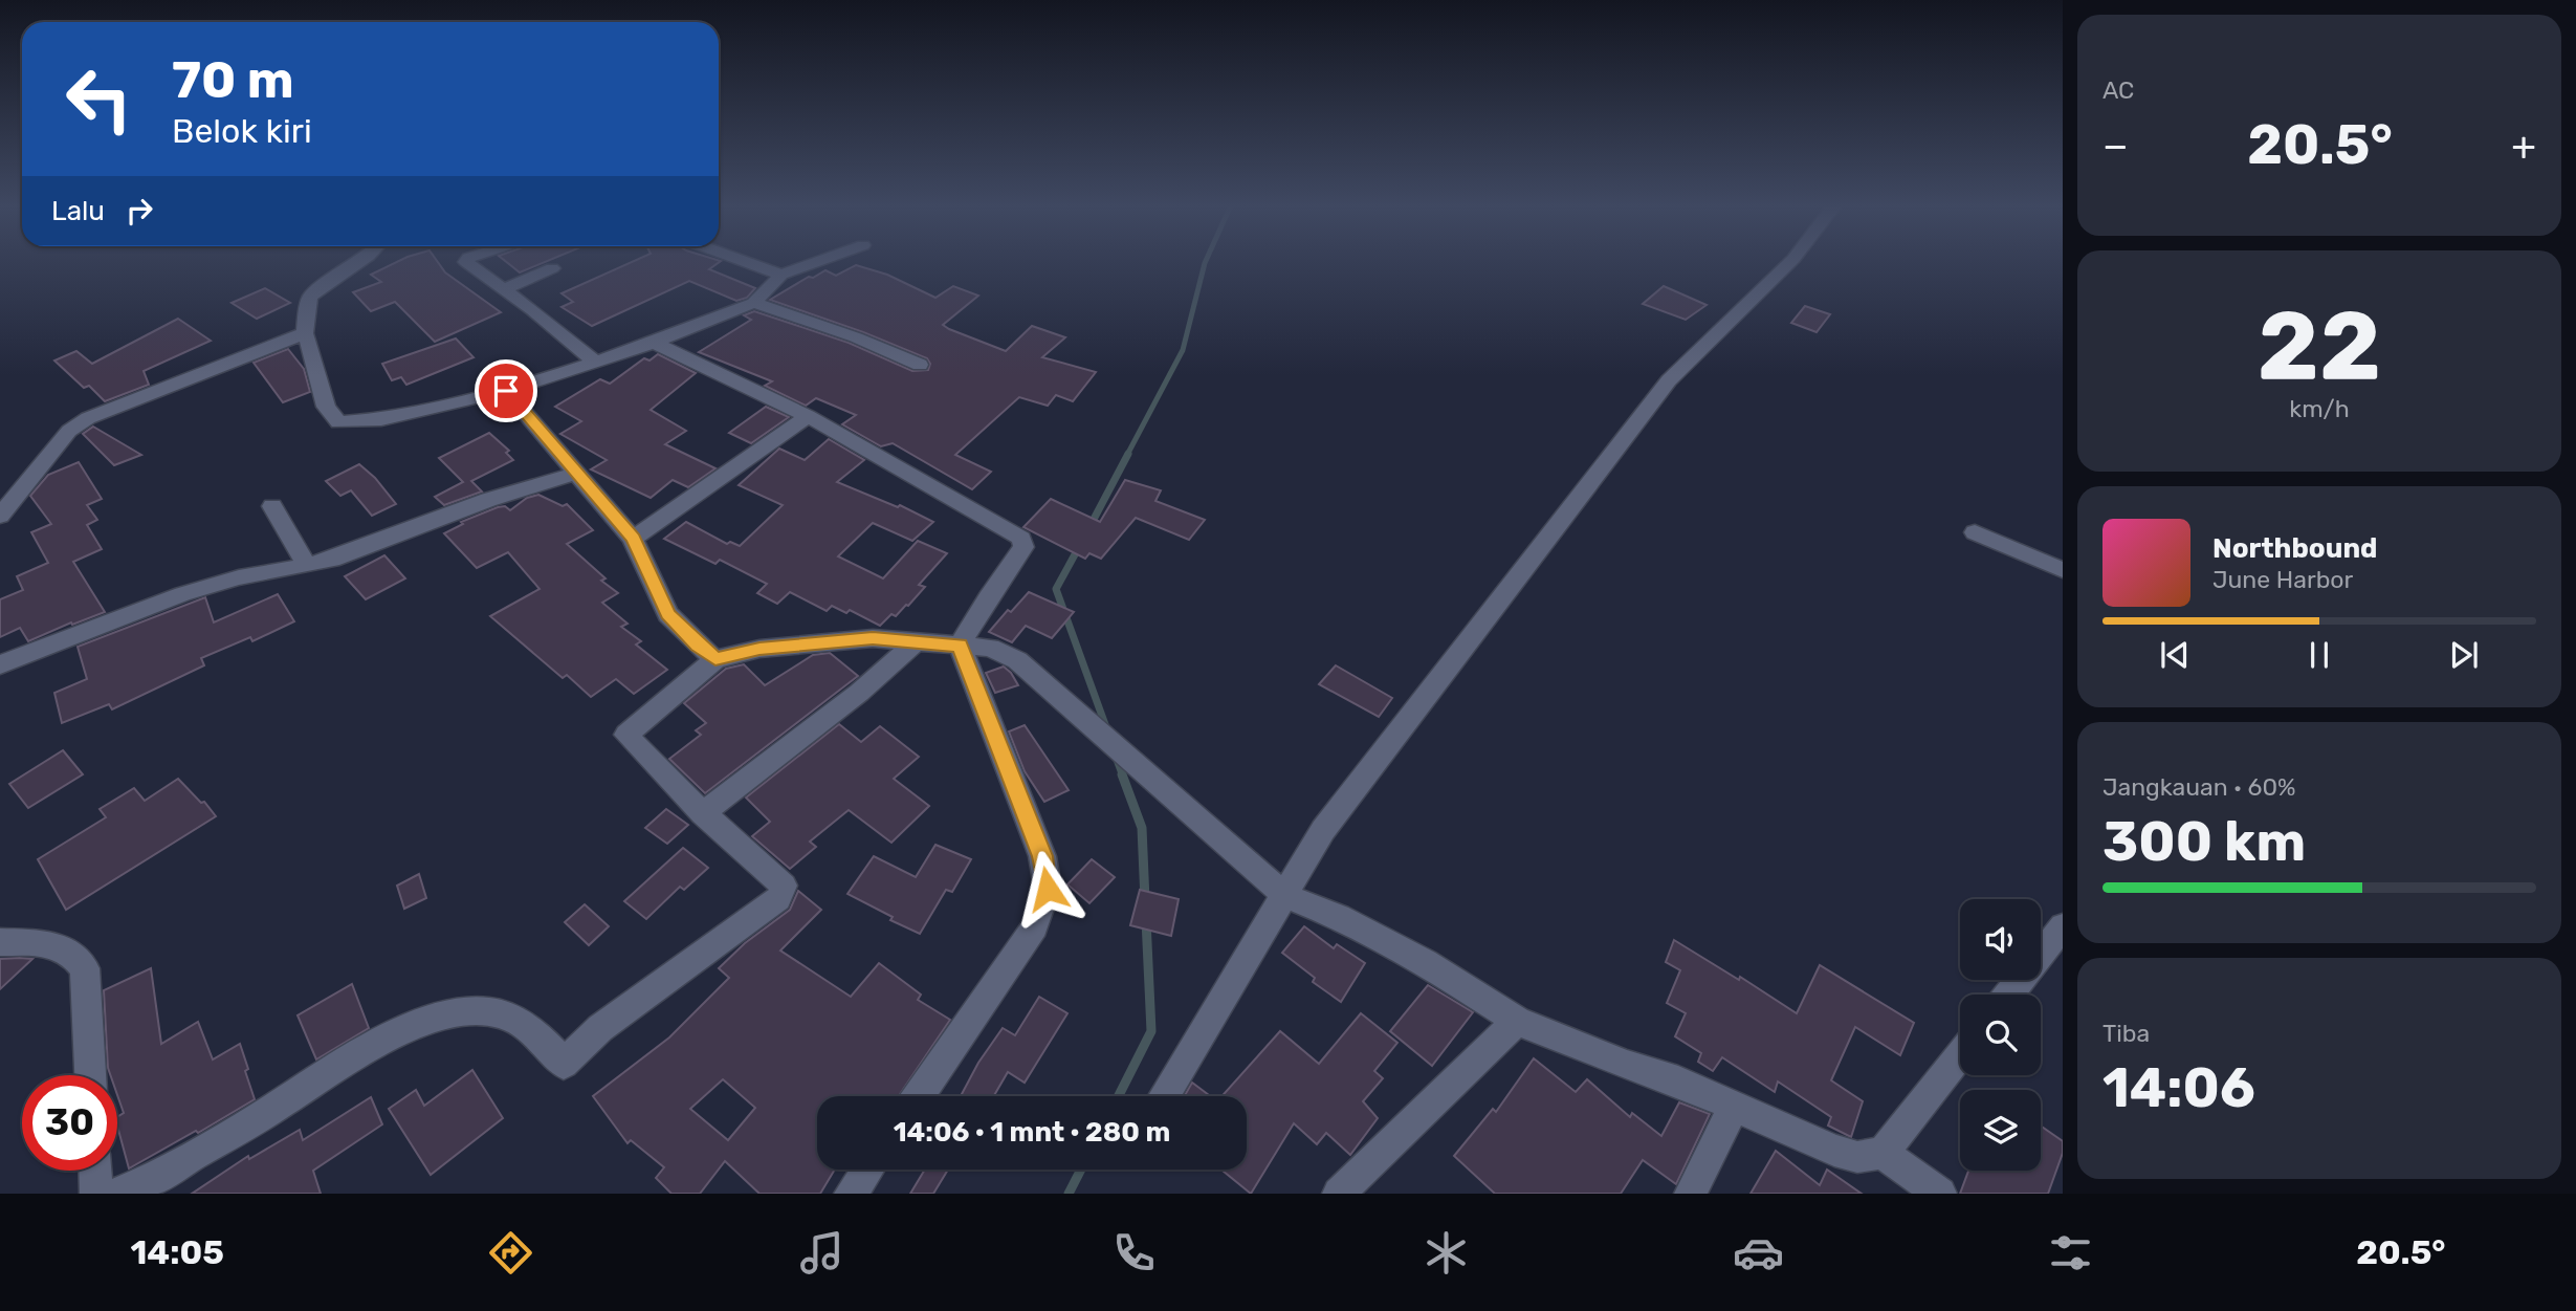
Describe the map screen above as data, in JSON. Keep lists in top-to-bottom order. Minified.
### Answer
{"page":{"tile":["AC",["22","km/h"],["Jangkauan · 60%","300 km"],["Tiba","14:06"]],"turn":["70 m","Belok kiri"],"heat":["−","20.5°","+"],"then":"Lalu","song":["Northbound","June Harbor"],"limit":"30","trip":"14:06 · 1 mnt · 280 m","tabs":["14:05","20.5°"]}}
